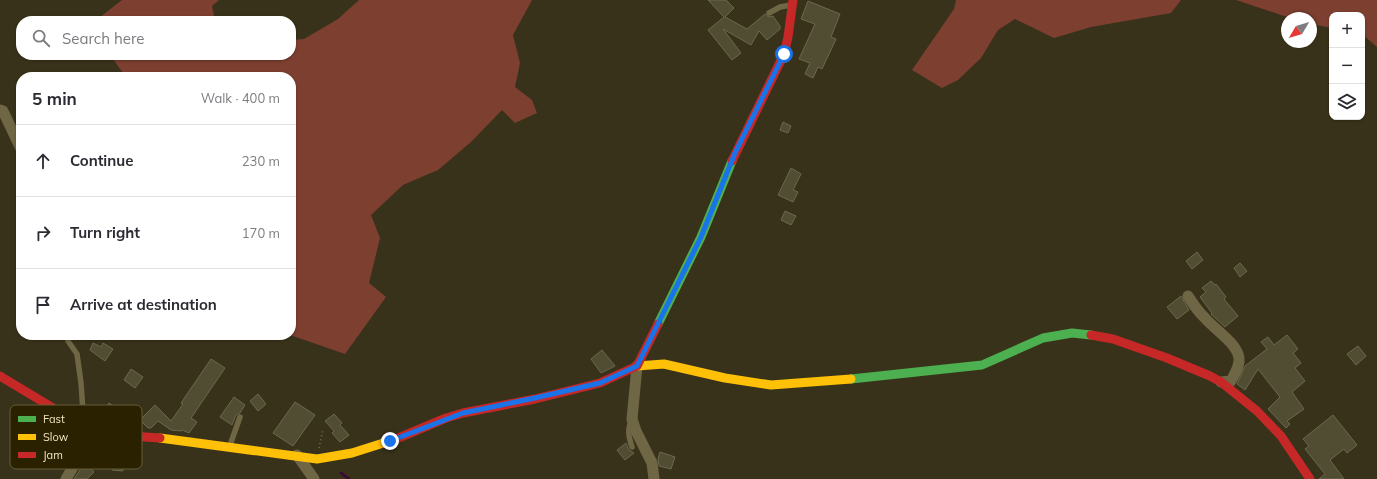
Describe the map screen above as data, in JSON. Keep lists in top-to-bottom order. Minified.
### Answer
{"legend":["Fast","Slow","Jam"],"north":"bottom left","page":{"map_buttons":["+","−"],"search":"Search here","heading":["5 min","Walk · 400 m"],"list":[["Continue","230 m"],["Turn right","170 m"],"Arrive at destination"]}}
